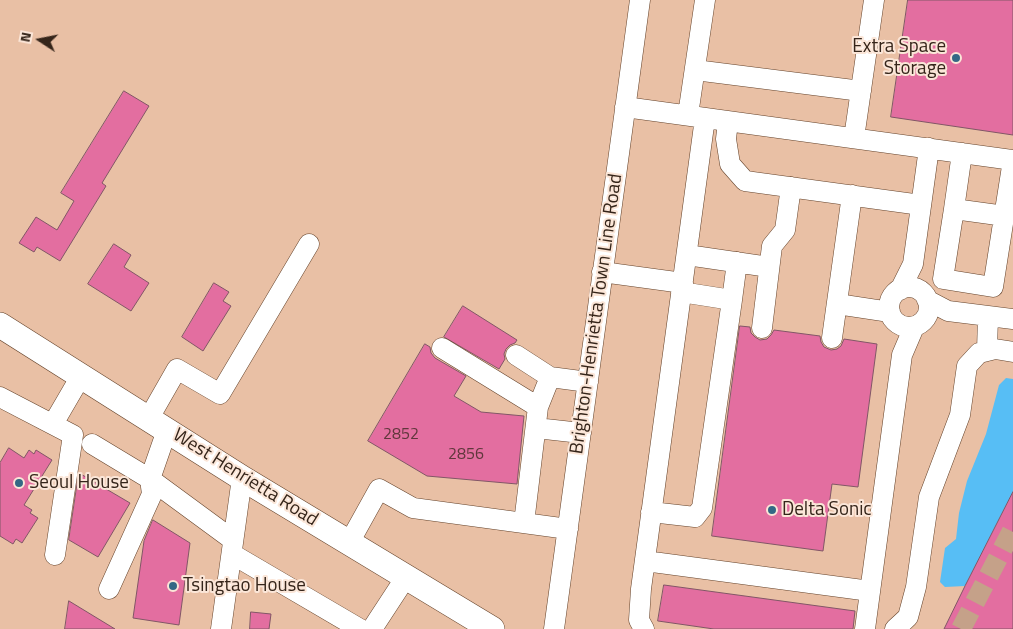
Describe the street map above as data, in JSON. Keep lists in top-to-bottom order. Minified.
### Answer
{"streets":{"main road":["West Henrietta Road"],"street":["Brighton-Henrietta Town Line Road"]},"places":["Extra Space Storage","Seoul House","Delta Sonic","Tsingtao House"],"house_numbers":["2852","2856"],"north":"left"}
